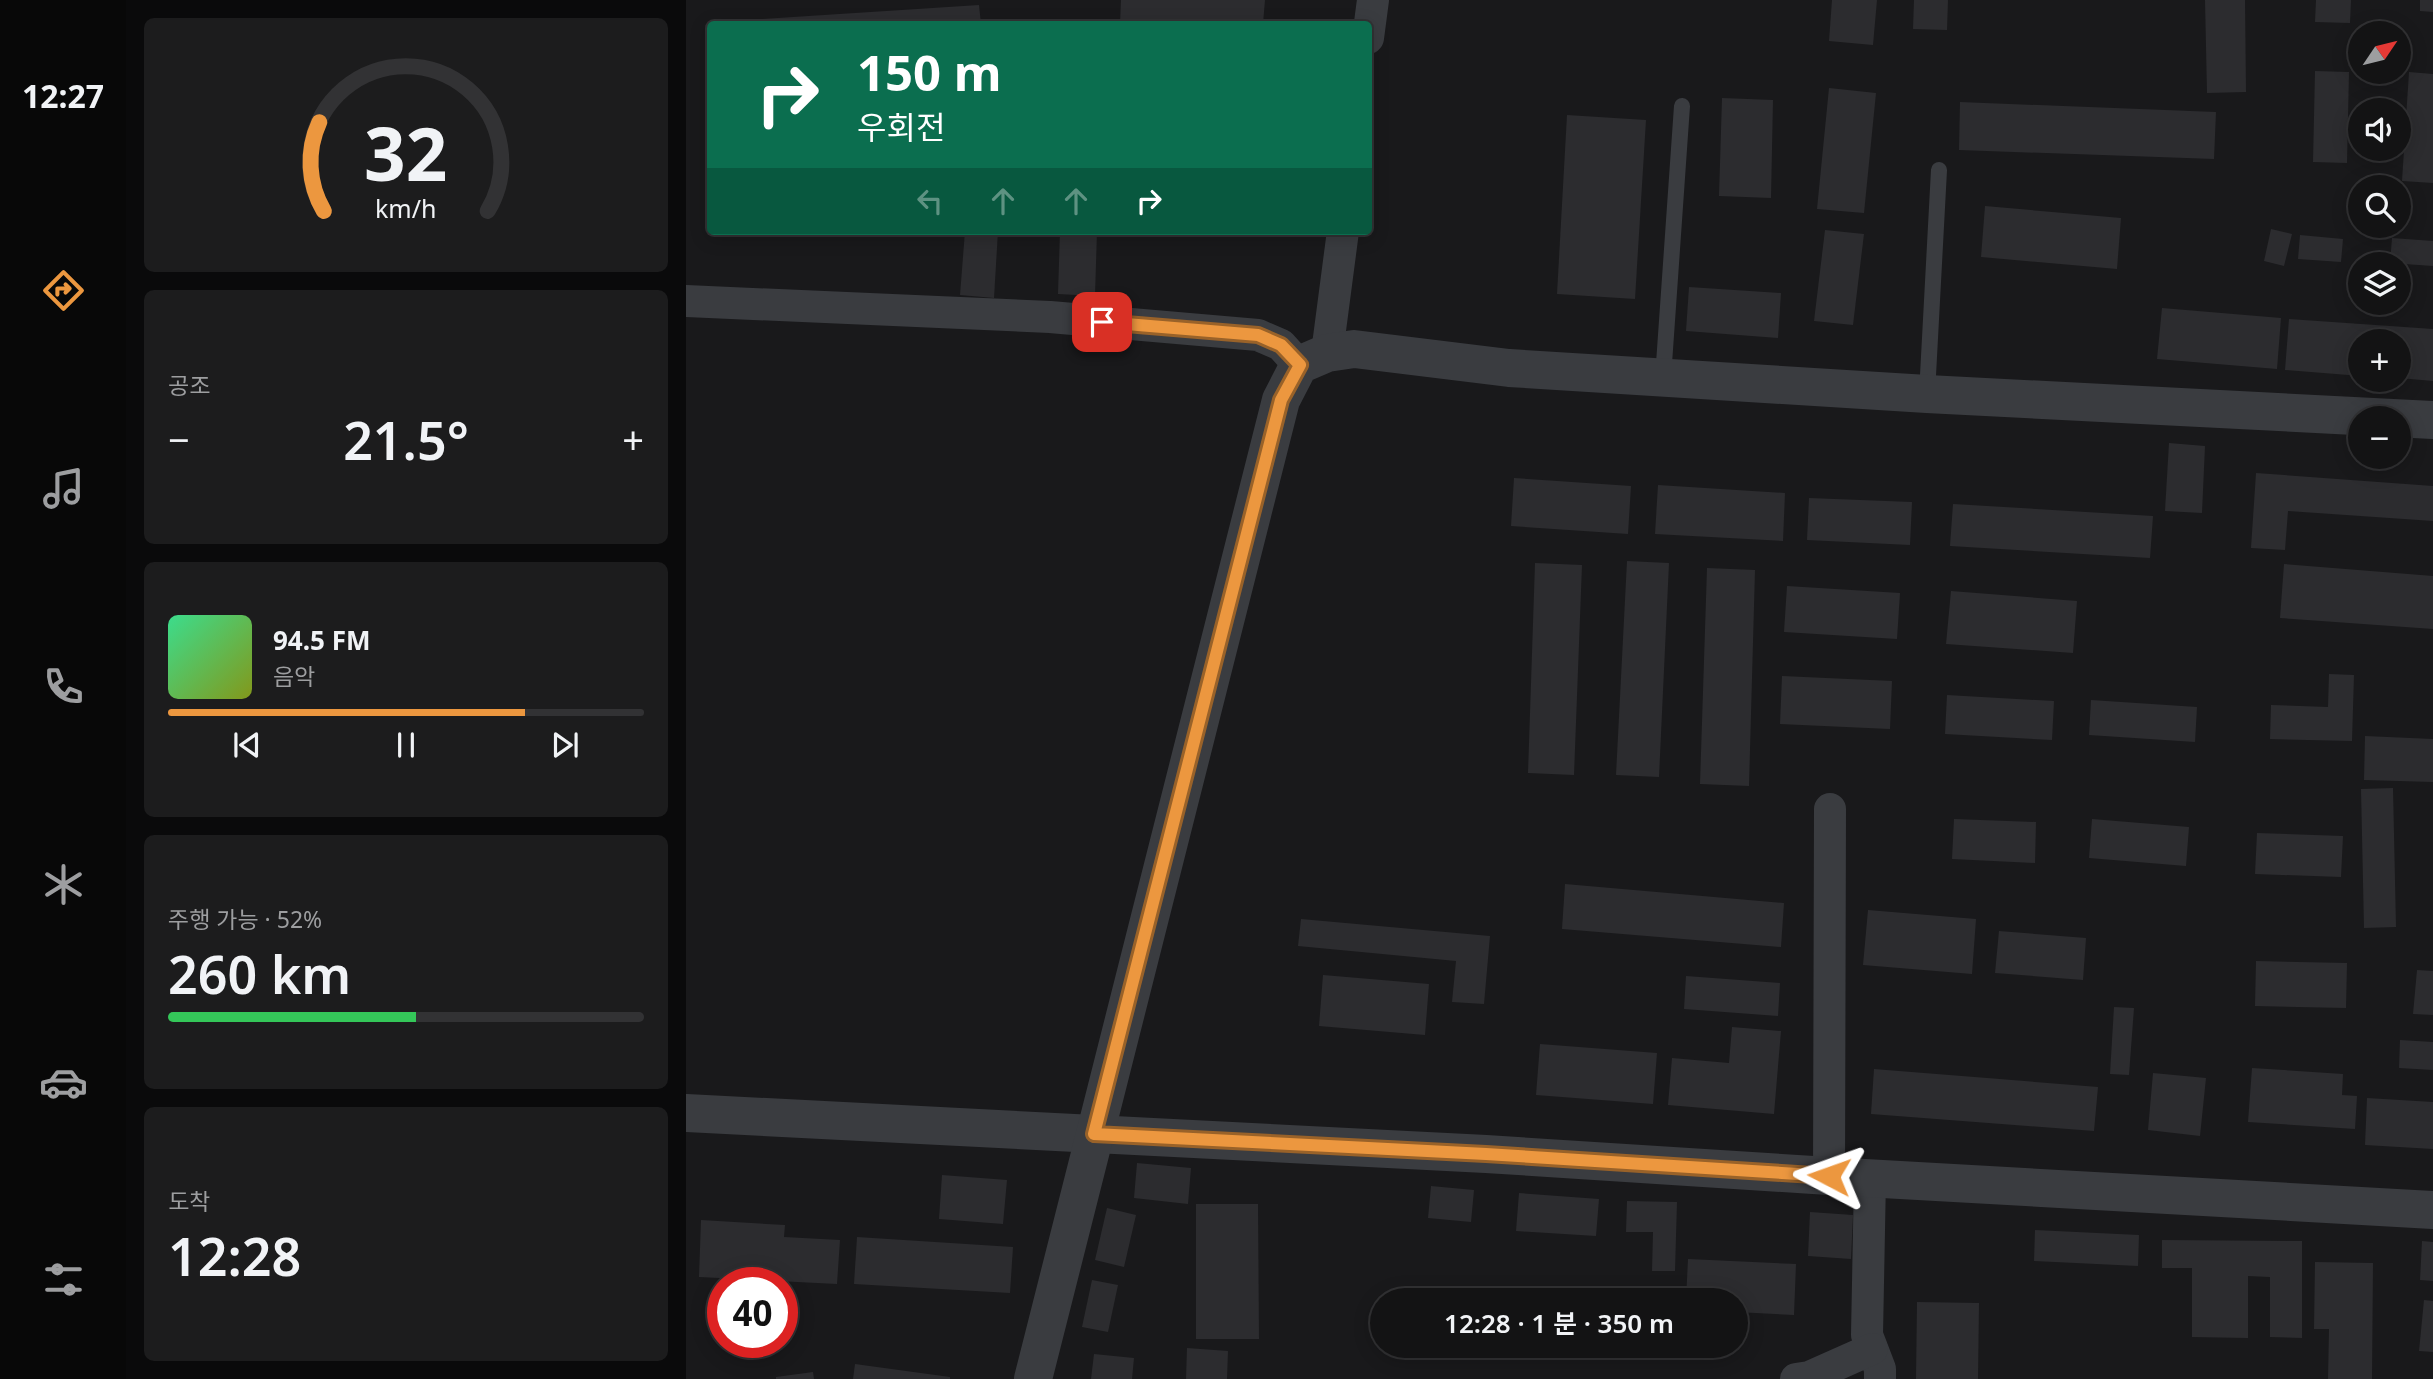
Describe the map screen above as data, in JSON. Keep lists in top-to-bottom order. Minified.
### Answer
{"north":"top right","page":{"tabs":"12:27","map_buttons":["+","−"],"turn":["150 m","우회전"],"tile":["공조",["주행 가능 · 52%","260 km"],["도착","12:28"]],"heat":["−","21.5°","+"],"song":["94.5 FM","음악"],"limit":"40","trip":"12:28 · 1 분 · 350 m","gauge":["32","km/h"]}}
